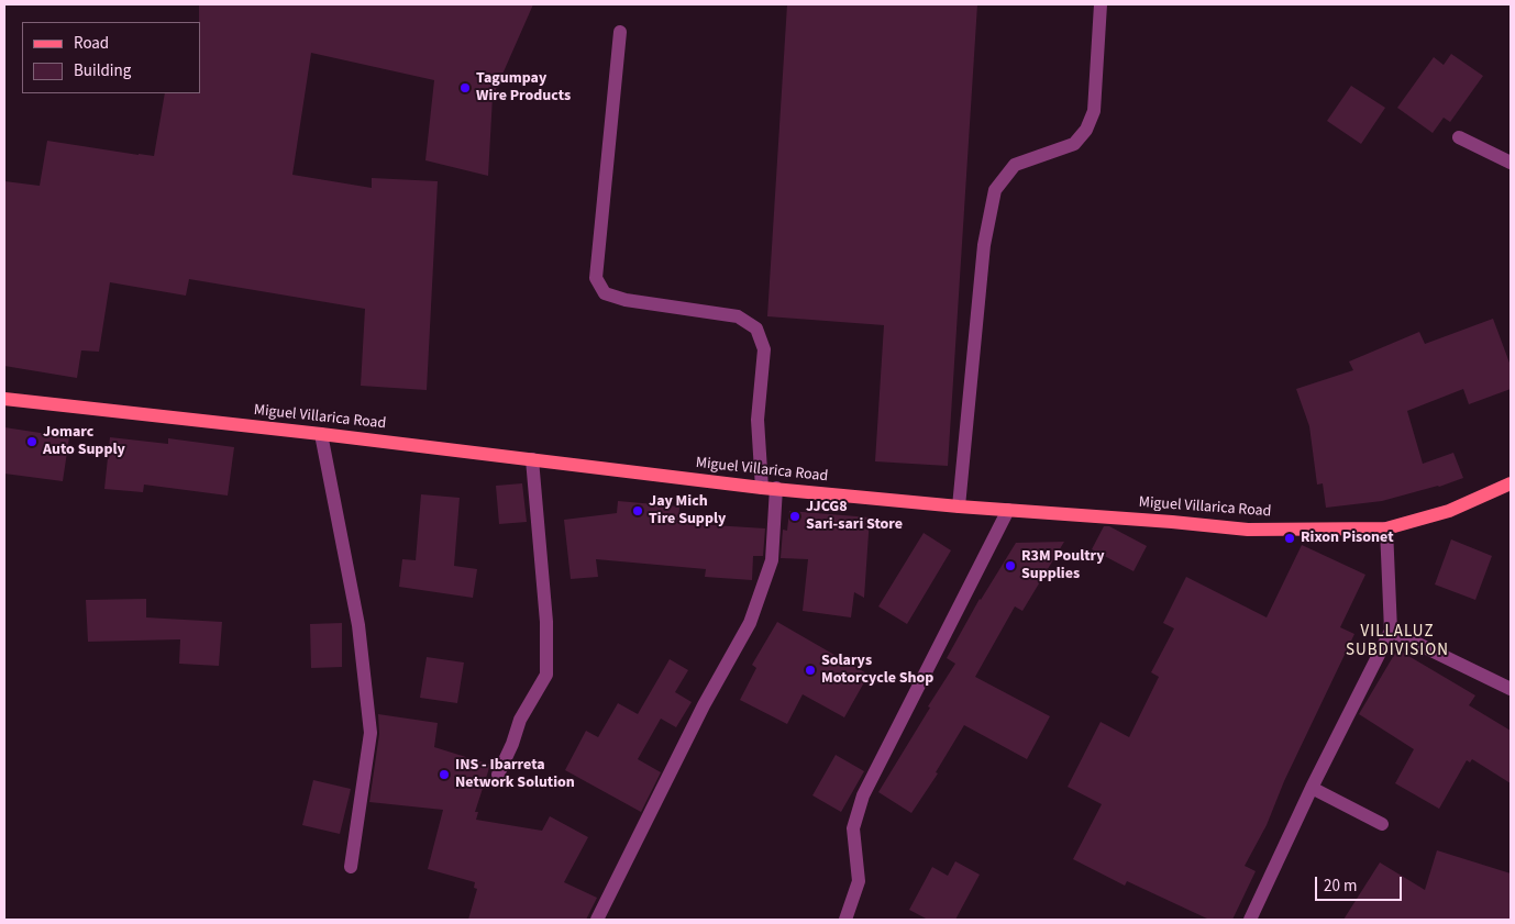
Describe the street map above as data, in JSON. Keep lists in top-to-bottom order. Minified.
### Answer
{"streets":{"main road":["Miguel Villarica Road"]},"districts":["VILLALUZ SUBDIVISION"],"places":["Tagumpay Wire Products","Jomarc Auto Supply","Jay Mich Tire Supply","JJCG8 Sari-sari Store","Rixon Pisonet","R3M Poultry Supplies","Solarys Motorcycle Shop","INS - Ibarreta Network Solution"],"legend":["Road","Building"],"scale_bar":"20 m"}
